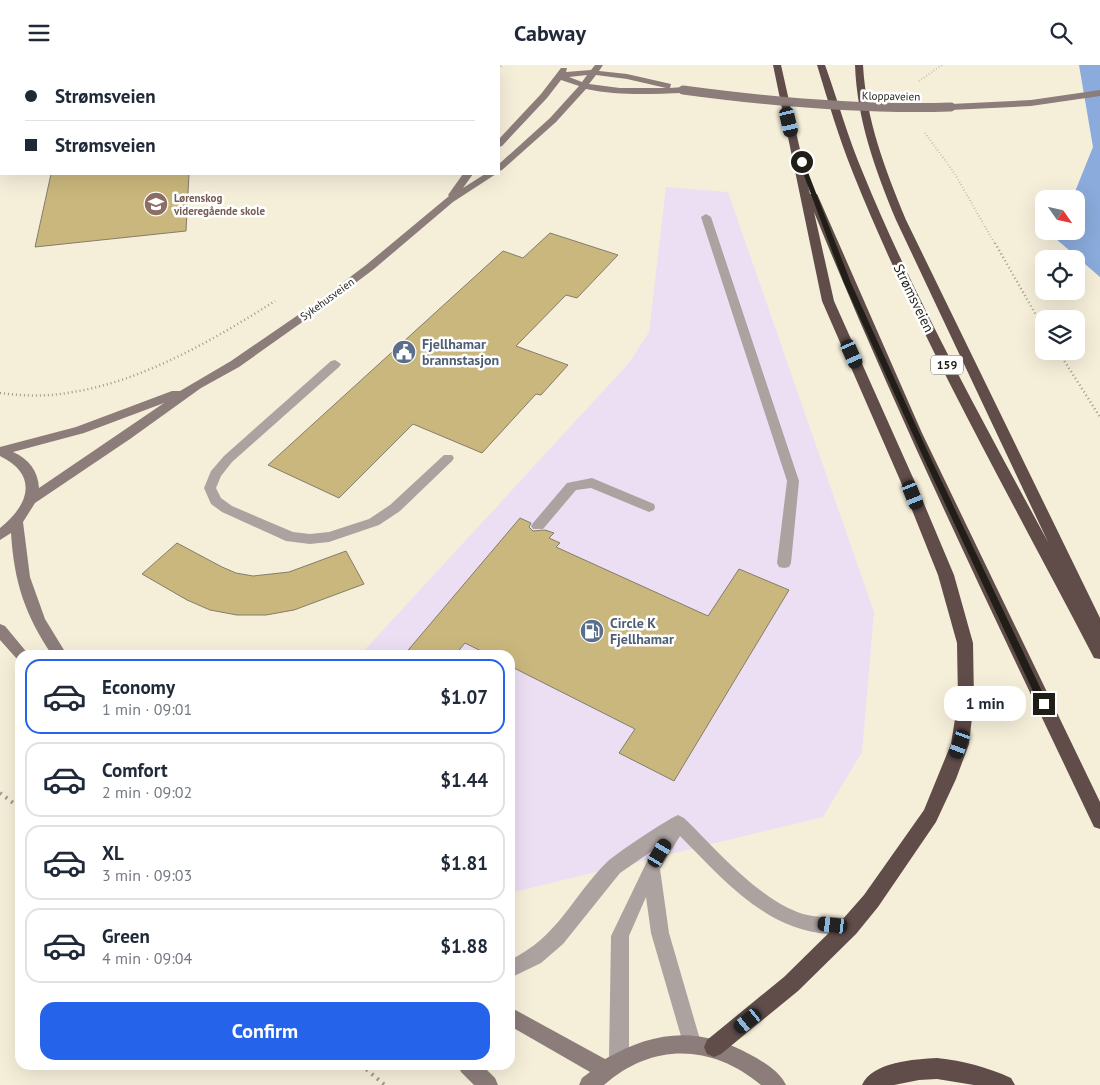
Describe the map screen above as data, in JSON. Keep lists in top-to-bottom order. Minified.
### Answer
{"streets":{"highway":["Strømsveien","159"],"main road":["Kloppaveien","Sykehusveien"]},"places":{"school or university":["Lørenskog videregående skole"],"public building":["Fjellhamar brannstasjon"],"fuel station":["Circle K Fjellhamar"]},"north":"bottom right","page":{"header":"Cabway","banner":["Strømsveien","Strømsveien"],"list":[{"name":"Economy","note":"1 min · 09:01","value":"$1.07"},{"name":"Comfort","note":"2 min · 09:02","value":"$1.44"},{"name":"XL","note":"3 min · 09:03","value":"$1.81"},{"name":"Green","note":"4 min · 09:04","value":"$1.88"}],"bubble":"1 min","buttons":"Confirm"}}
